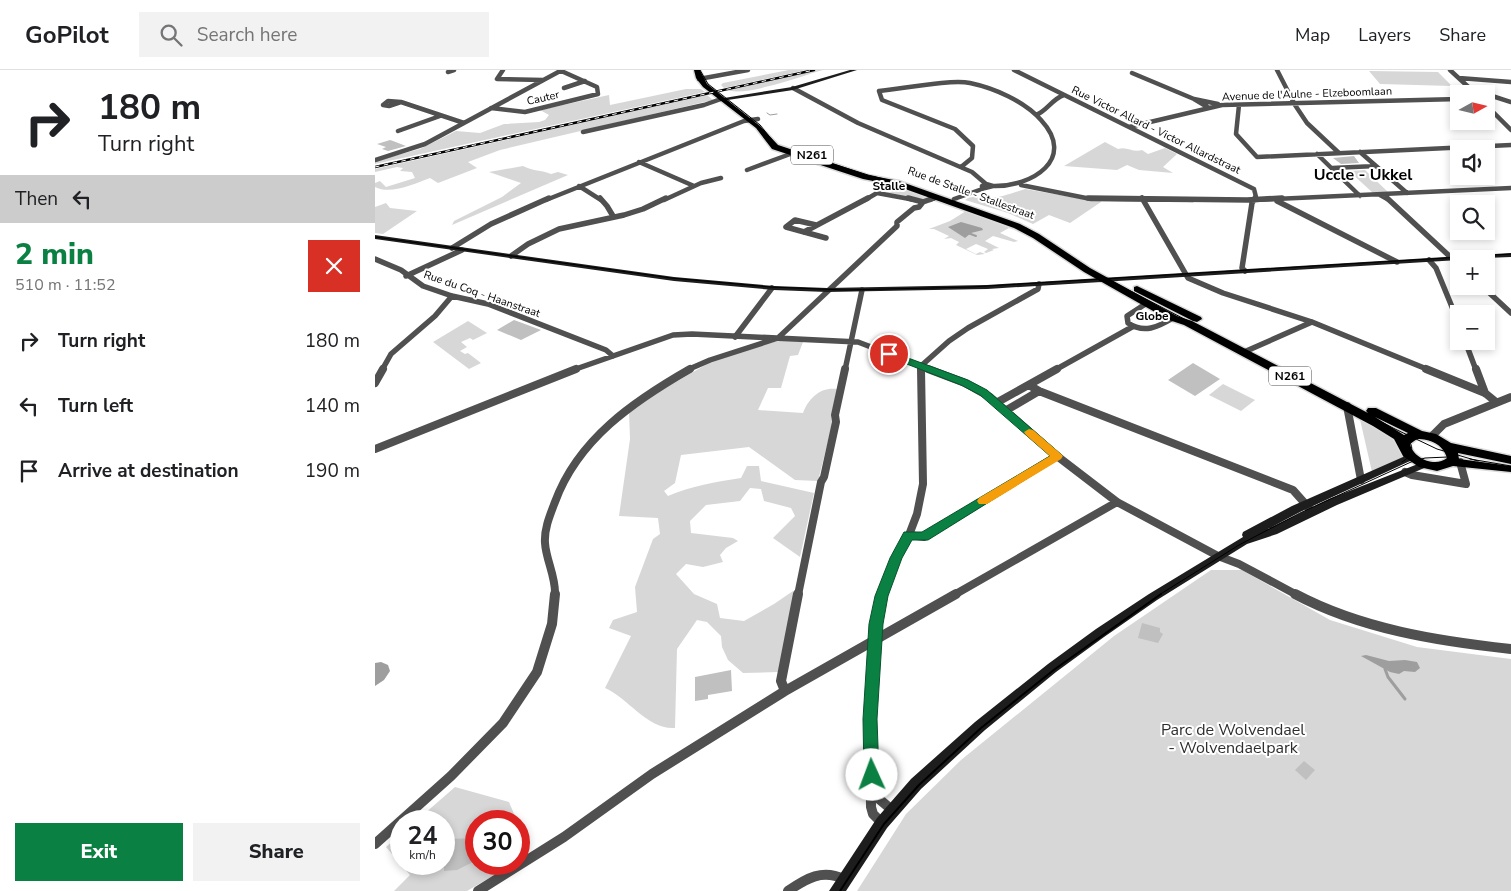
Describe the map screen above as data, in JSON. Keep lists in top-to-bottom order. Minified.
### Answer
{"streets":{"main road":["N261","Rue de Stalle - Stallestraat"],"street":["Avenue de l'Aulne - Elzeboomlaan","Cauter","Rue Victor Allard - Victor Allardstraat","Rue du Coq - Haanstraat"]},"crossings":[["Avenue de l'Aulne - Elzeboomlaan","Rue Victor Allard - Victor Allardstraat"],["N261","Rue de Stalle - Stallestraat"]],"districts":["Uccle - Ukkel","Stalle","Globe"],"parks":["Parc de Wolvendael - Wolvendaelpark"],"north":"right","page":{"header":"GoPilot","search":"Search here","nav":["Map","Layers","Share"],"turn":["180 m","Turn right"],"map_buttons":["+","−"],"then":"Then","heading":["2 min","510 m · 11:52"],"list":[{"name":"Turn right","value":"180 m"},{"name":"Turn left","value":"140 m"},{"name":"Arrive at destination","value":"190 m"}],"speed":"24 km/h","limit":"30","buttons":["Exit","Share"]}}
